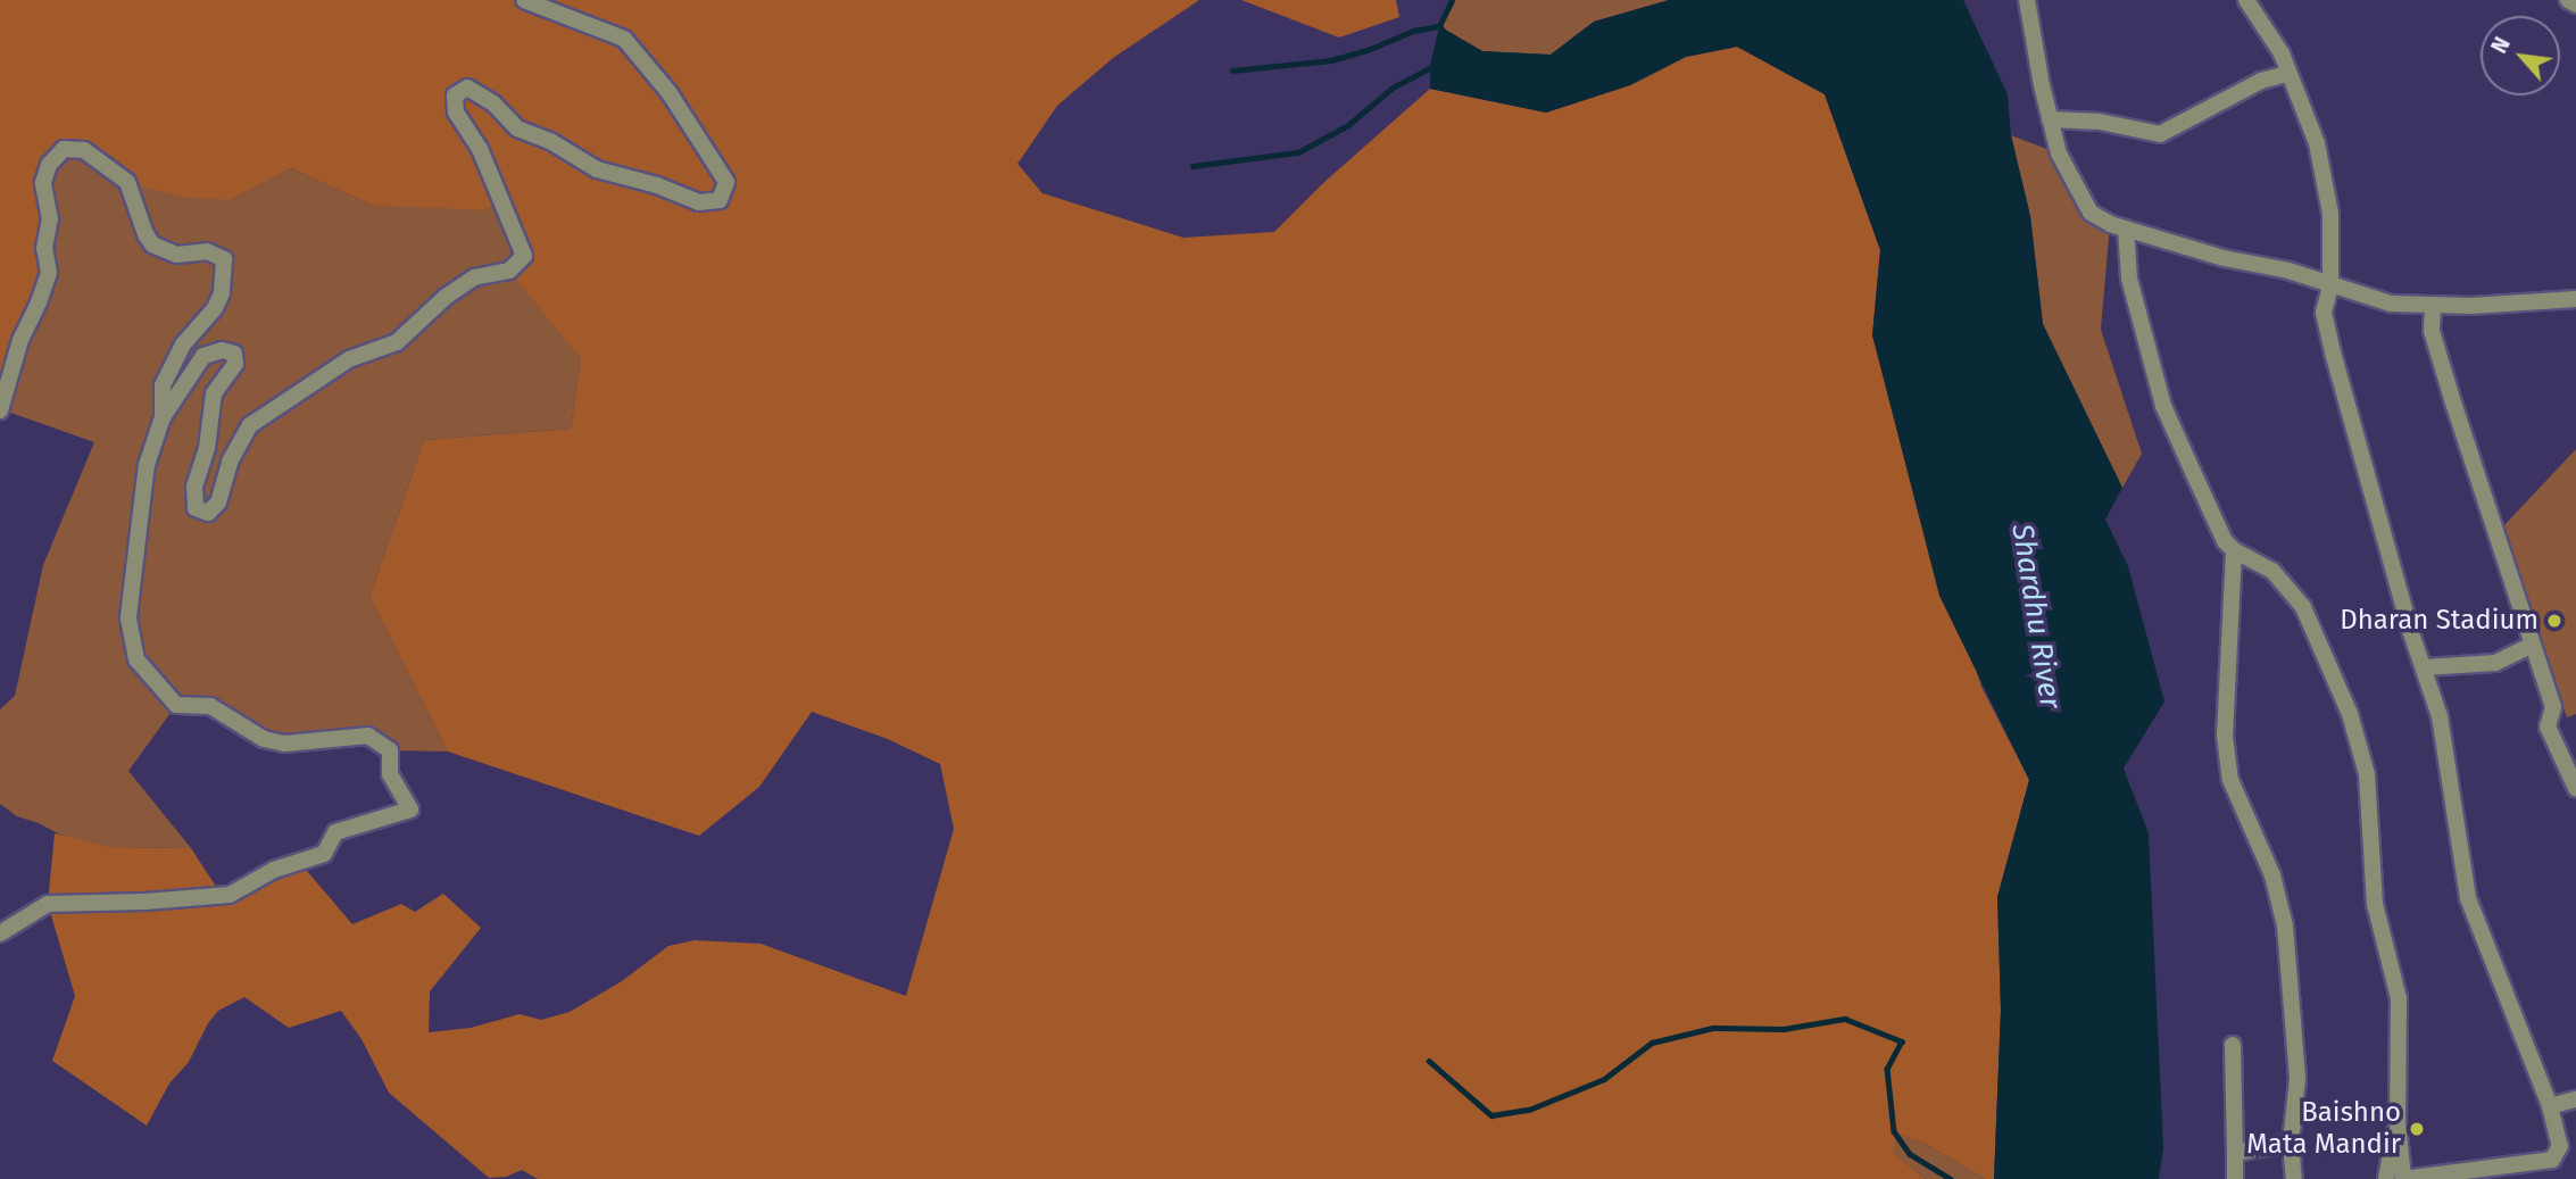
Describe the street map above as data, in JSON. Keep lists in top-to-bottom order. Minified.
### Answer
{"water":["Shardhu River"],"places":["Dharan Stadium","Baishno Mata Mandir"],"north":"top left"}
